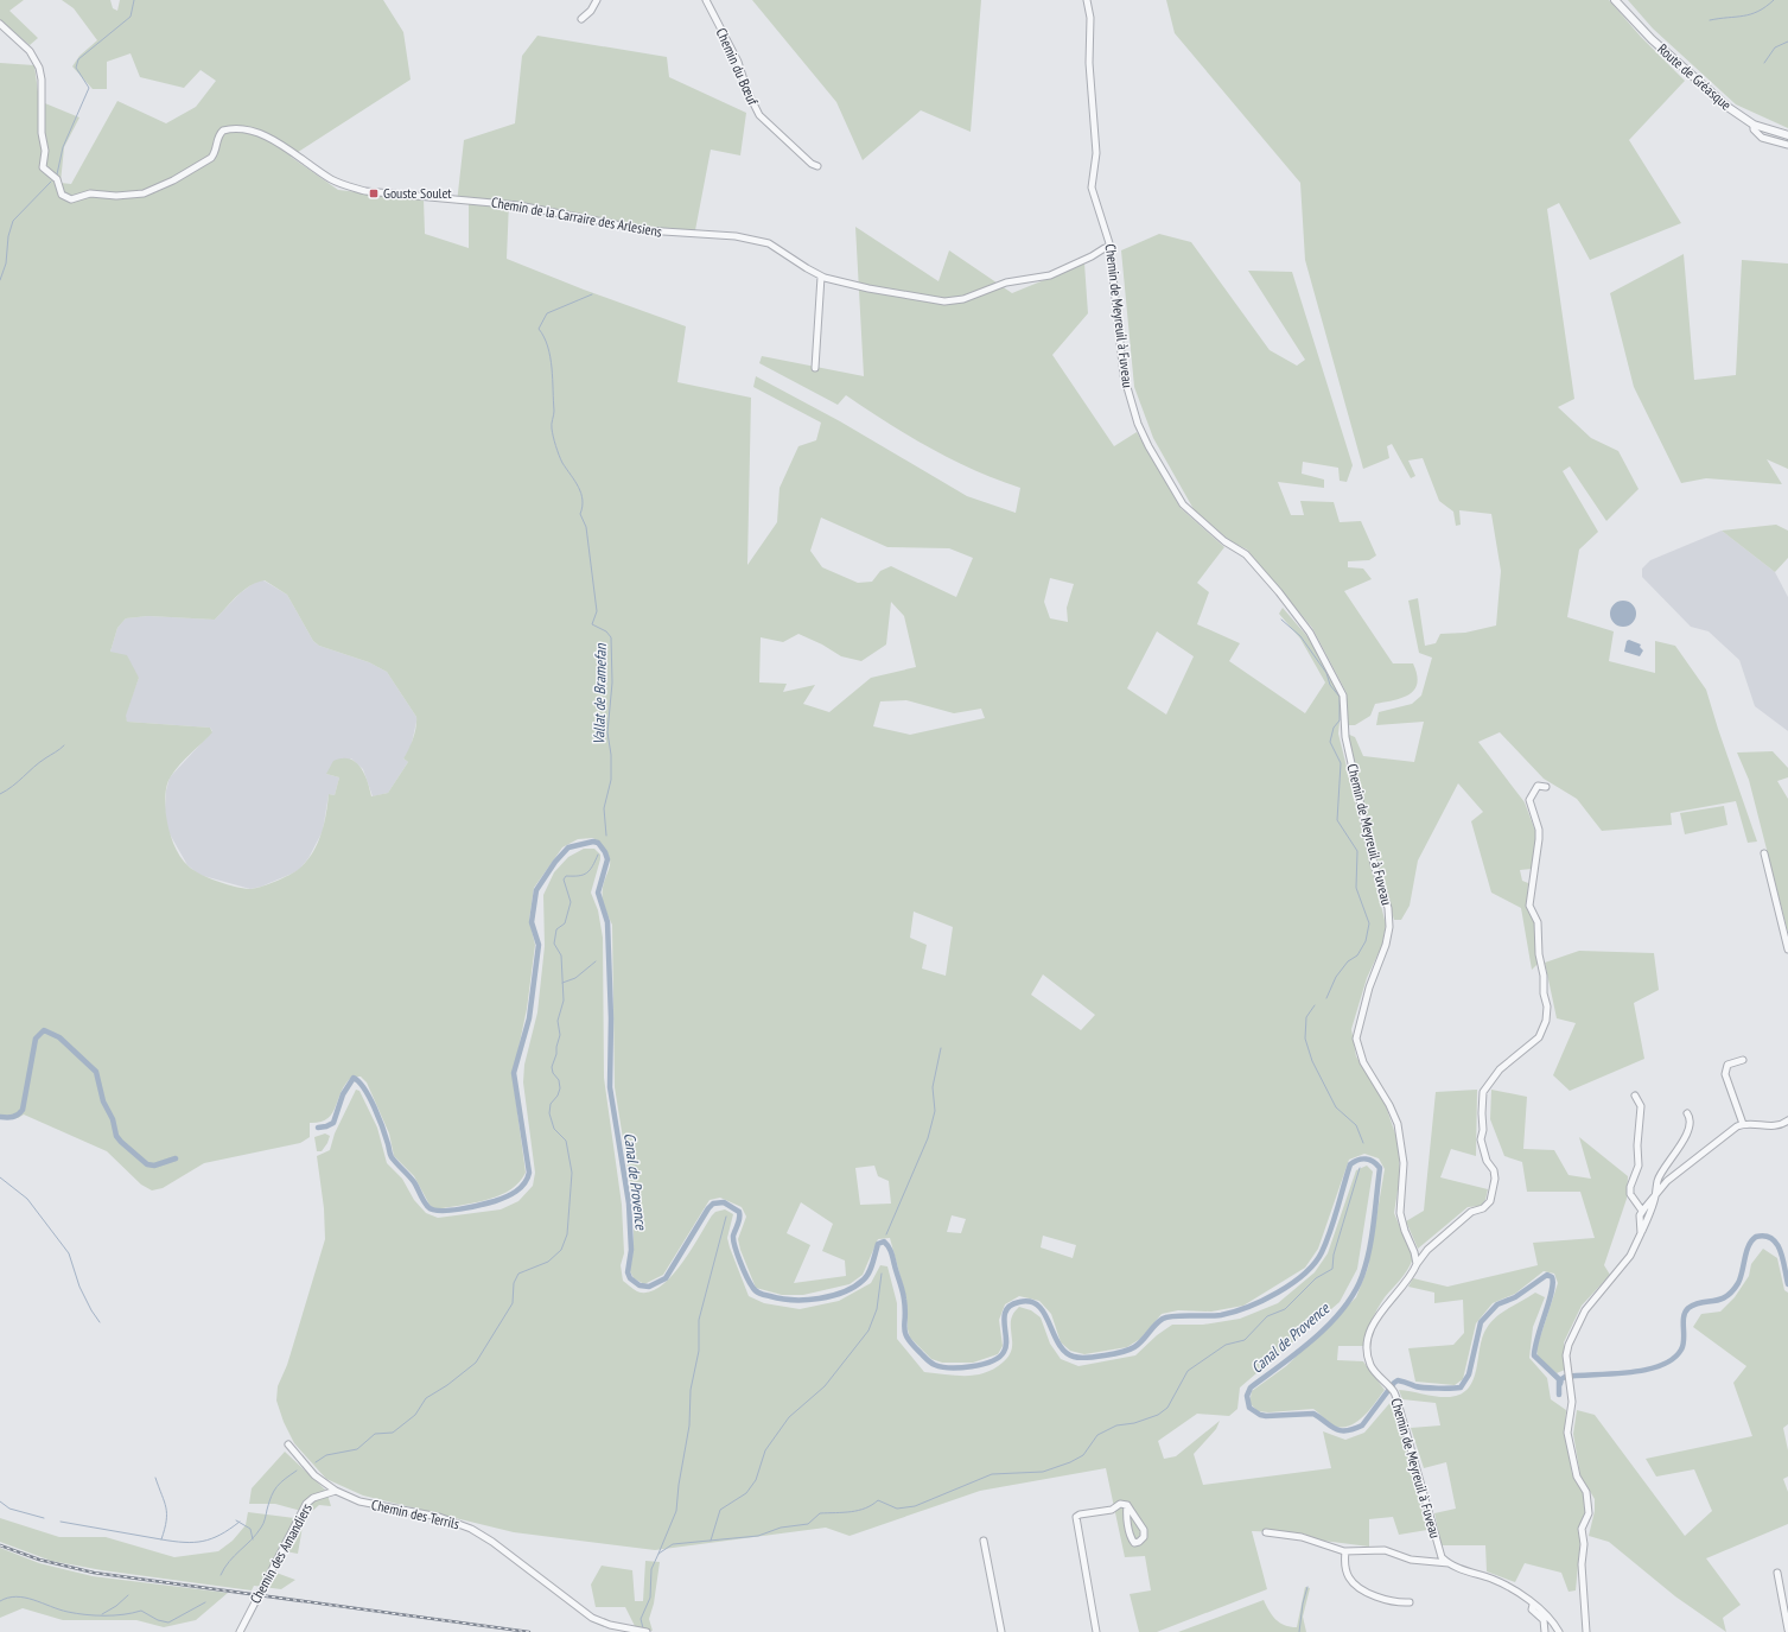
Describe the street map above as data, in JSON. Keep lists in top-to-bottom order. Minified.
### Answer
{"streets":{"street":["Chemin du Bœuf","Route de Gréasque","Chemin de la Carraire des Arlesiens","Chemin de Meyreuil à Fuveau","Chemin des Terrils","Chemin des Amandiers"]},"crossings":[["Chemin de la Carraire des Arlesiens","Chemin de Meyreuil à Fuveau"],["Chemin des Terrils","Chemin des Amandiers"]],"water":["Vallat de Bramefan","Canal de Provence"],"places":{"transit":["Gouste Soulet"]}}
